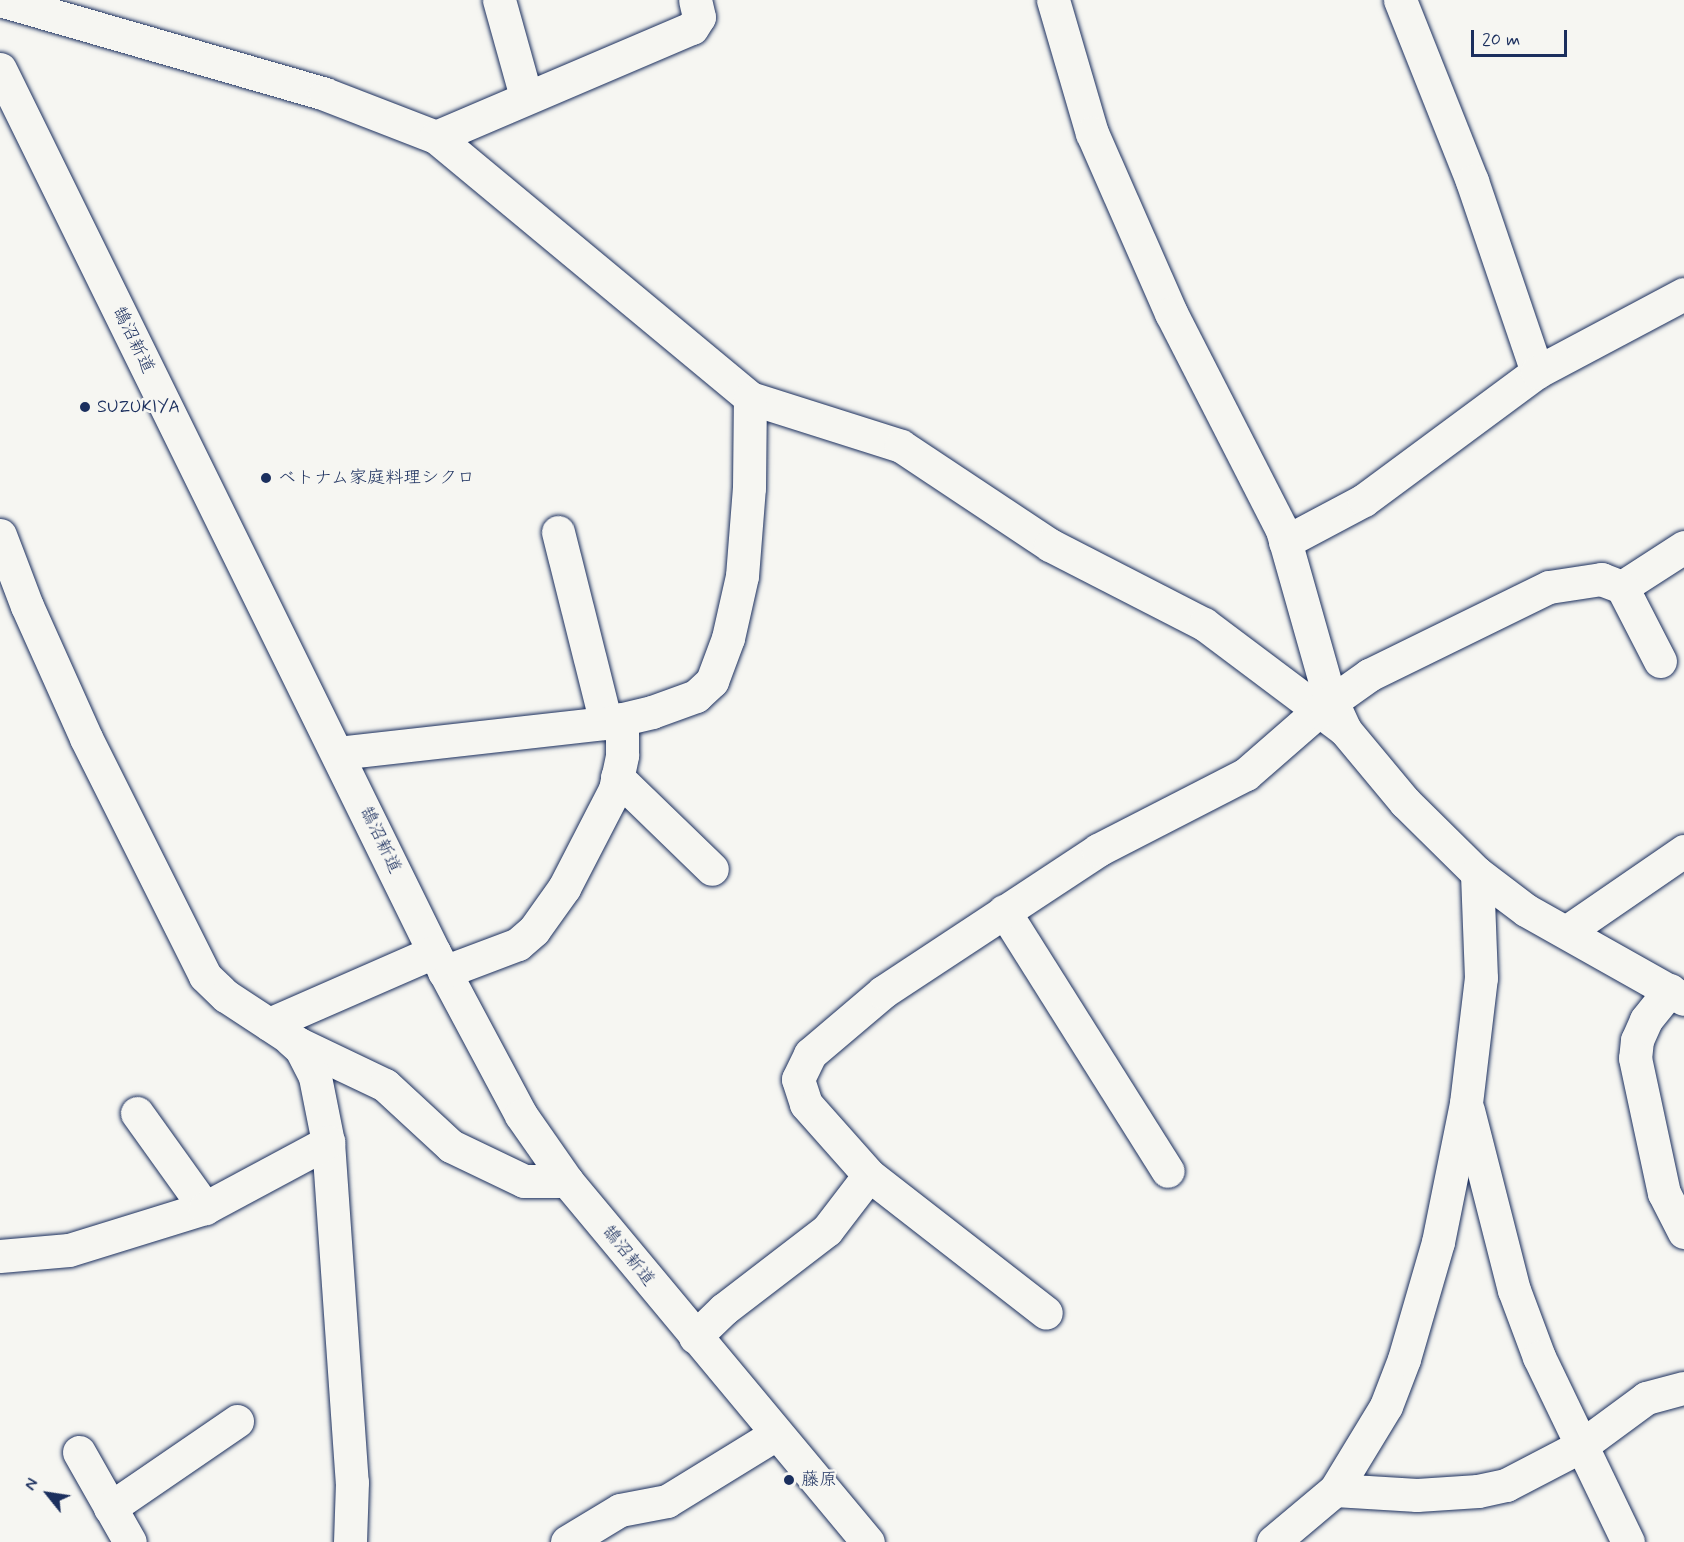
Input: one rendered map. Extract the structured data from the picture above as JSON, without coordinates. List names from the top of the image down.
{
  "streets": {
    "street": ["鵠沼新道"]
  },
  "places": ["SUZUKIYA", "ベトナム家庭料理シクロ", "藤原"],
  "scale_bar": "20 m",
  "north": "top left"
}
